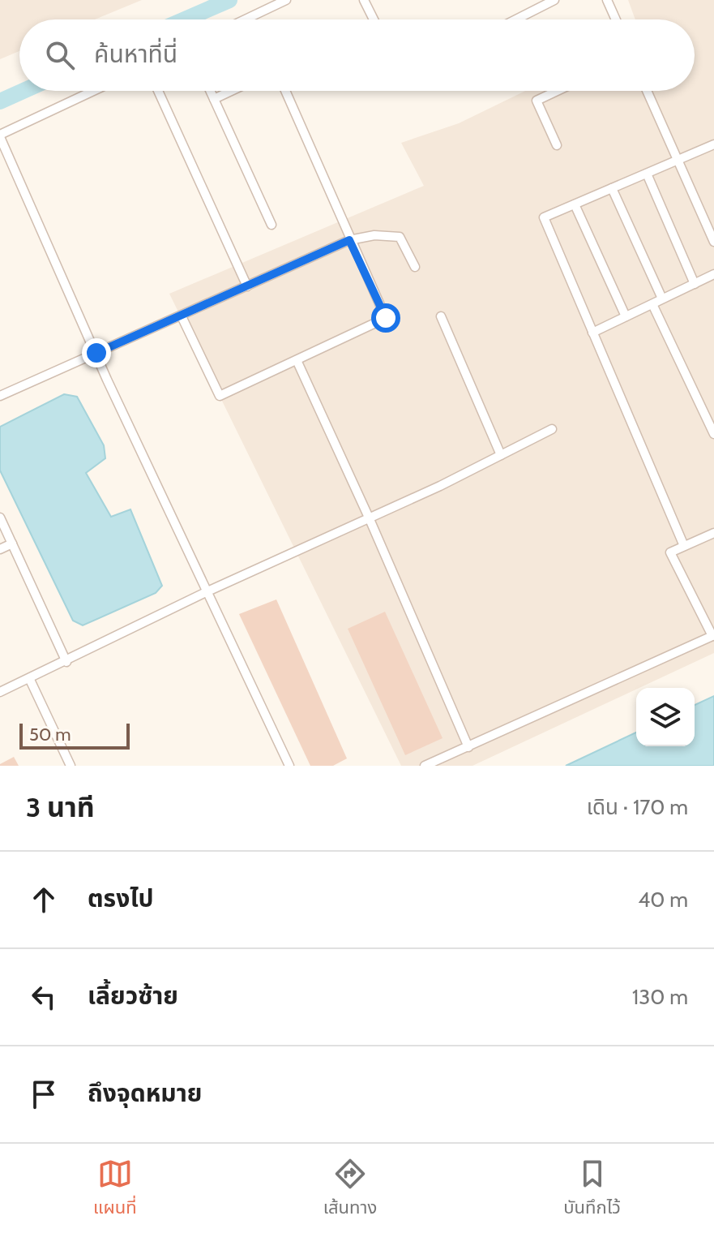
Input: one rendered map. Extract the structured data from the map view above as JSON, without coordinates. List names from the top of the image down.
{
  "scale_bar": "50 m",
  "page": {
    "search": "ค้นหาที่นี่",
    "scale": "50 m",
    "heading": ["3 นาที", "เดิน · 170 m"],
    "list": [
      ["ตรงไป", "40 m"],
      ["เลี้ยวซ้าย", "130 m"],
      "ถึงจุดหมาย"
    ],
    "nav": ["แผนที่", "เส้นทาง", "บันทึกไว้"]
  }
}
